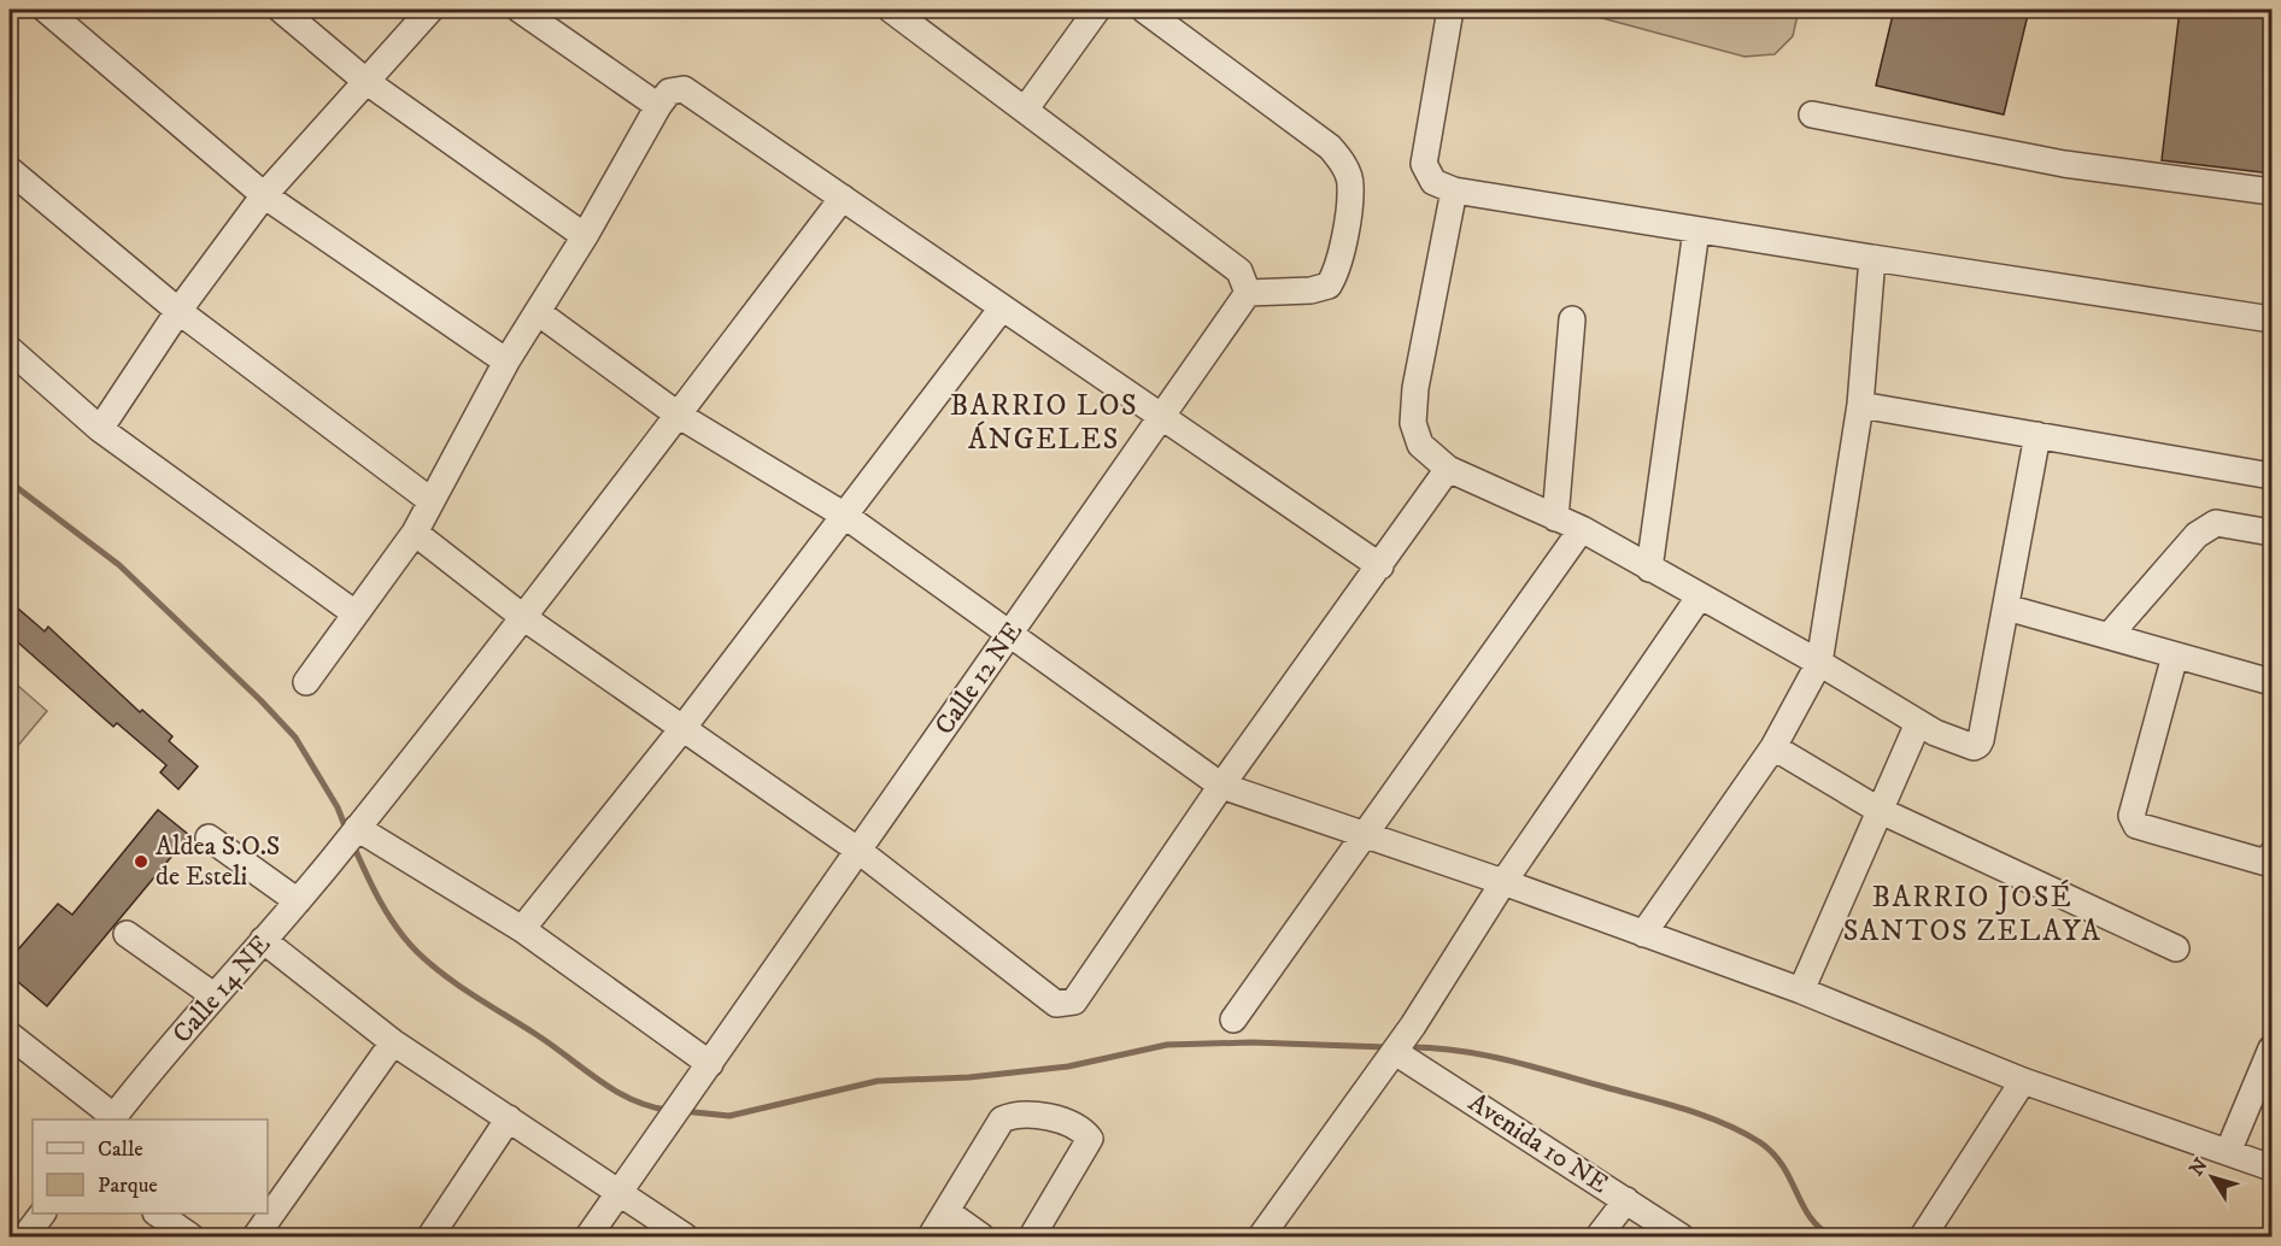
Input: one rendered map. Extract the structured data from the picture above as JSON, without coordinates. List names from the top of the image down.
{
  "streets": {
    "street": ["Calle 12 NE", "Calle 14 NE", "Avenida 10 NE"]
  },
  "districts": ["BARRIO LOS ÁNGELES", "BARRIO JOSÉ SANTOS ZELAYA"],
  "places": ["Aldea S.O.S de Esteli"],
  "legend": ["Calle", "Parque"],
  "north": "top left"
}
